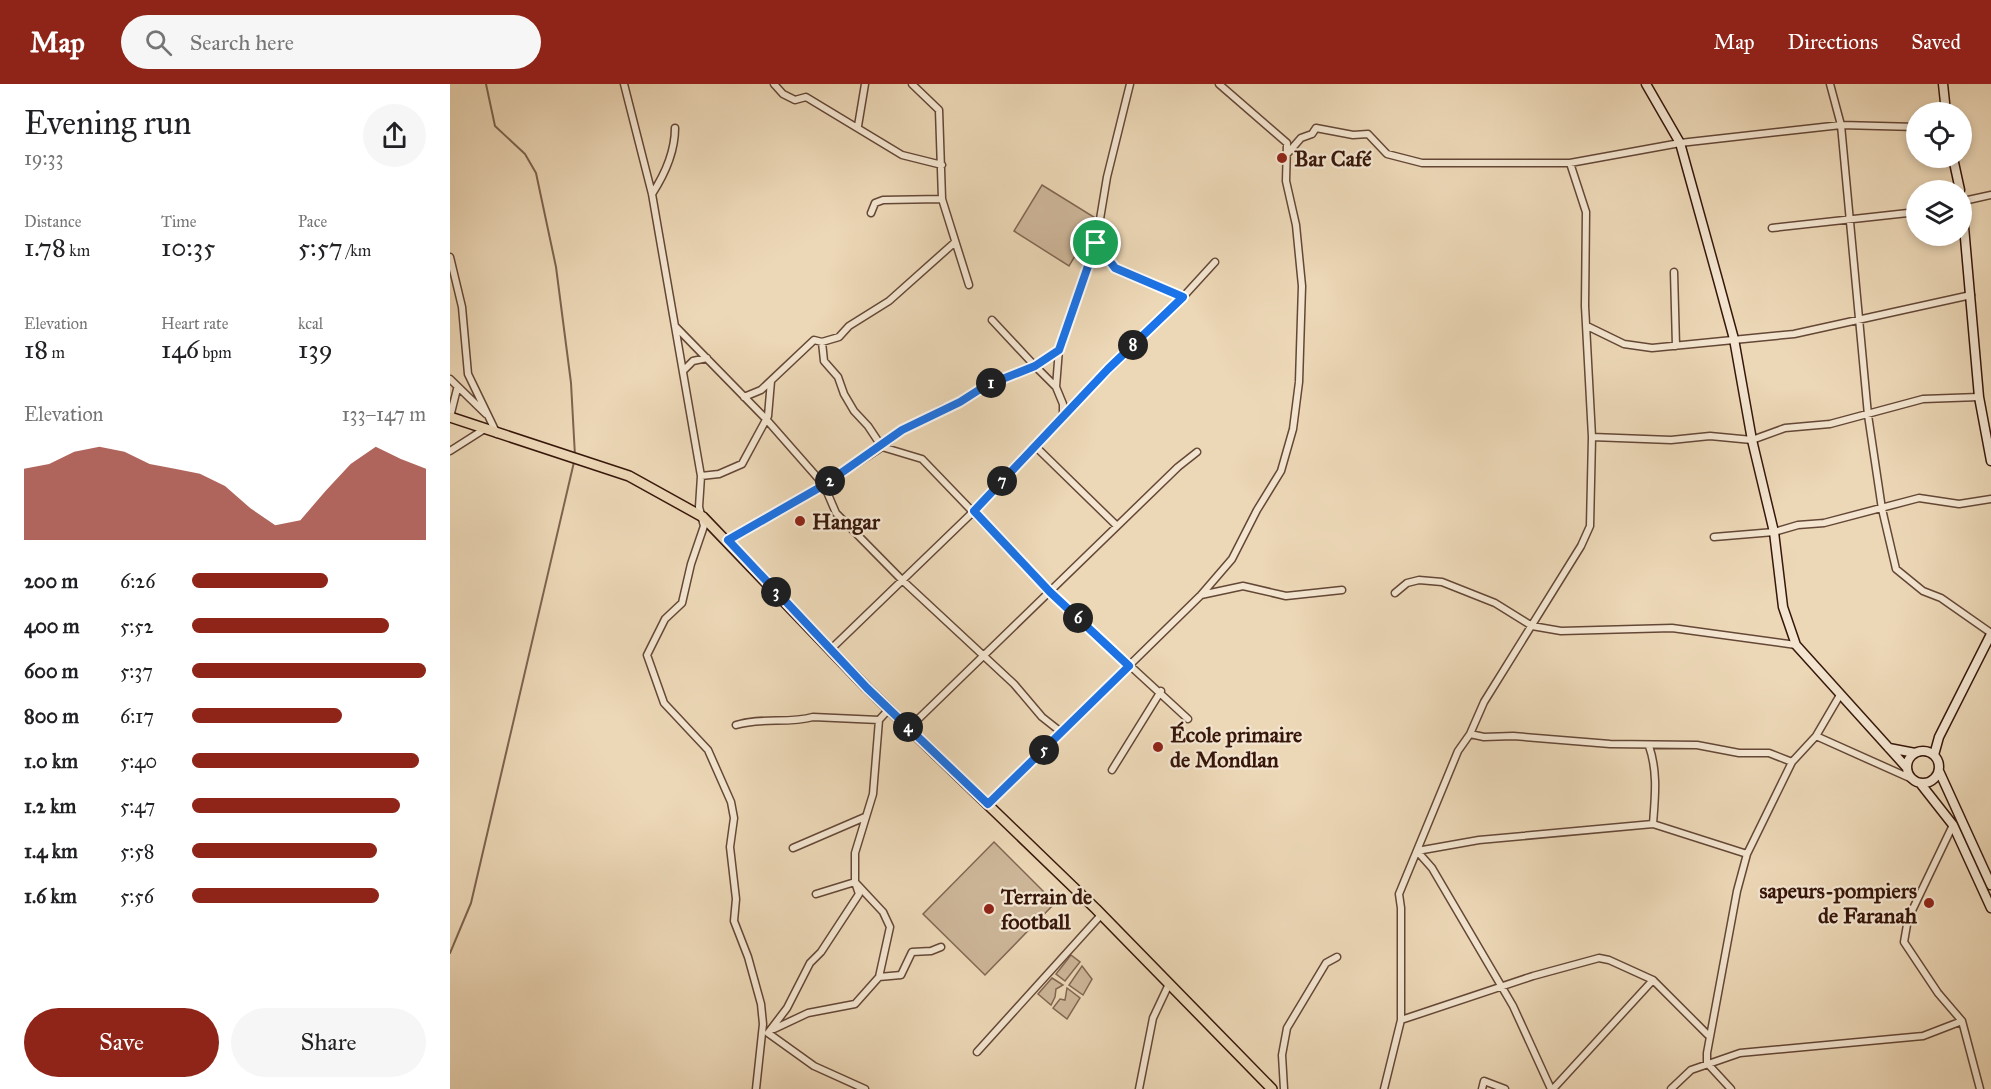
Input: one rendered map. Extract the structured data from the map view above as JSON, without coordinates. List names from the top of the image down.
{
  "places": [
    "Bar Café",
    "Hangar",
    "École primaire de Mondlan",
    "sapeurs-pompiers de Faranah",
    "Terrain de football"
  ],
  "page": {
    "header": "Map",
    "search": "Search here",
    "nav": ["Map", "Directions", "Saved"],
    "heading": ["Evening run", "19:33"],
    "stats": [
      ["Distance", "1.78 km"],
      ["Time", "10:35"],
      ["Pace", "5:57 /km"],
      ["Elevation", "18 m"],
      ["Heart rate", "146 bpm"],
      ["kcal", "139"]
    ],
    "pins": [
      "8",
      "1",
      "2",
      "7",
      "3",
      "6",
      "4",
      "5"
    ],
    "chart": ["Elevation", "133–147 m"],
    "list": [
      {
        "name": "200 m",
        "note": "6:26"
      },
      {
        "name": "400 m",
        "note": "5:52"
      },
      {
        "name": "600 m",
        "note": "5:37"
      },
      {
        "name": "800 m",
        "note": "6:17"
      },
      {
        "name": "1.0 km",
        "note": "5:40"
      },
      {
        "name": "1.2 km",
        "note": "5:47"
      },
      {
        "name": "1.4 km",
        "note": "5:58"
      },
      {
        "name": "1.6 km",
        "note": "5:56"
      }
    ],
    "buttons": ["Save", "Share"]
  }
}
